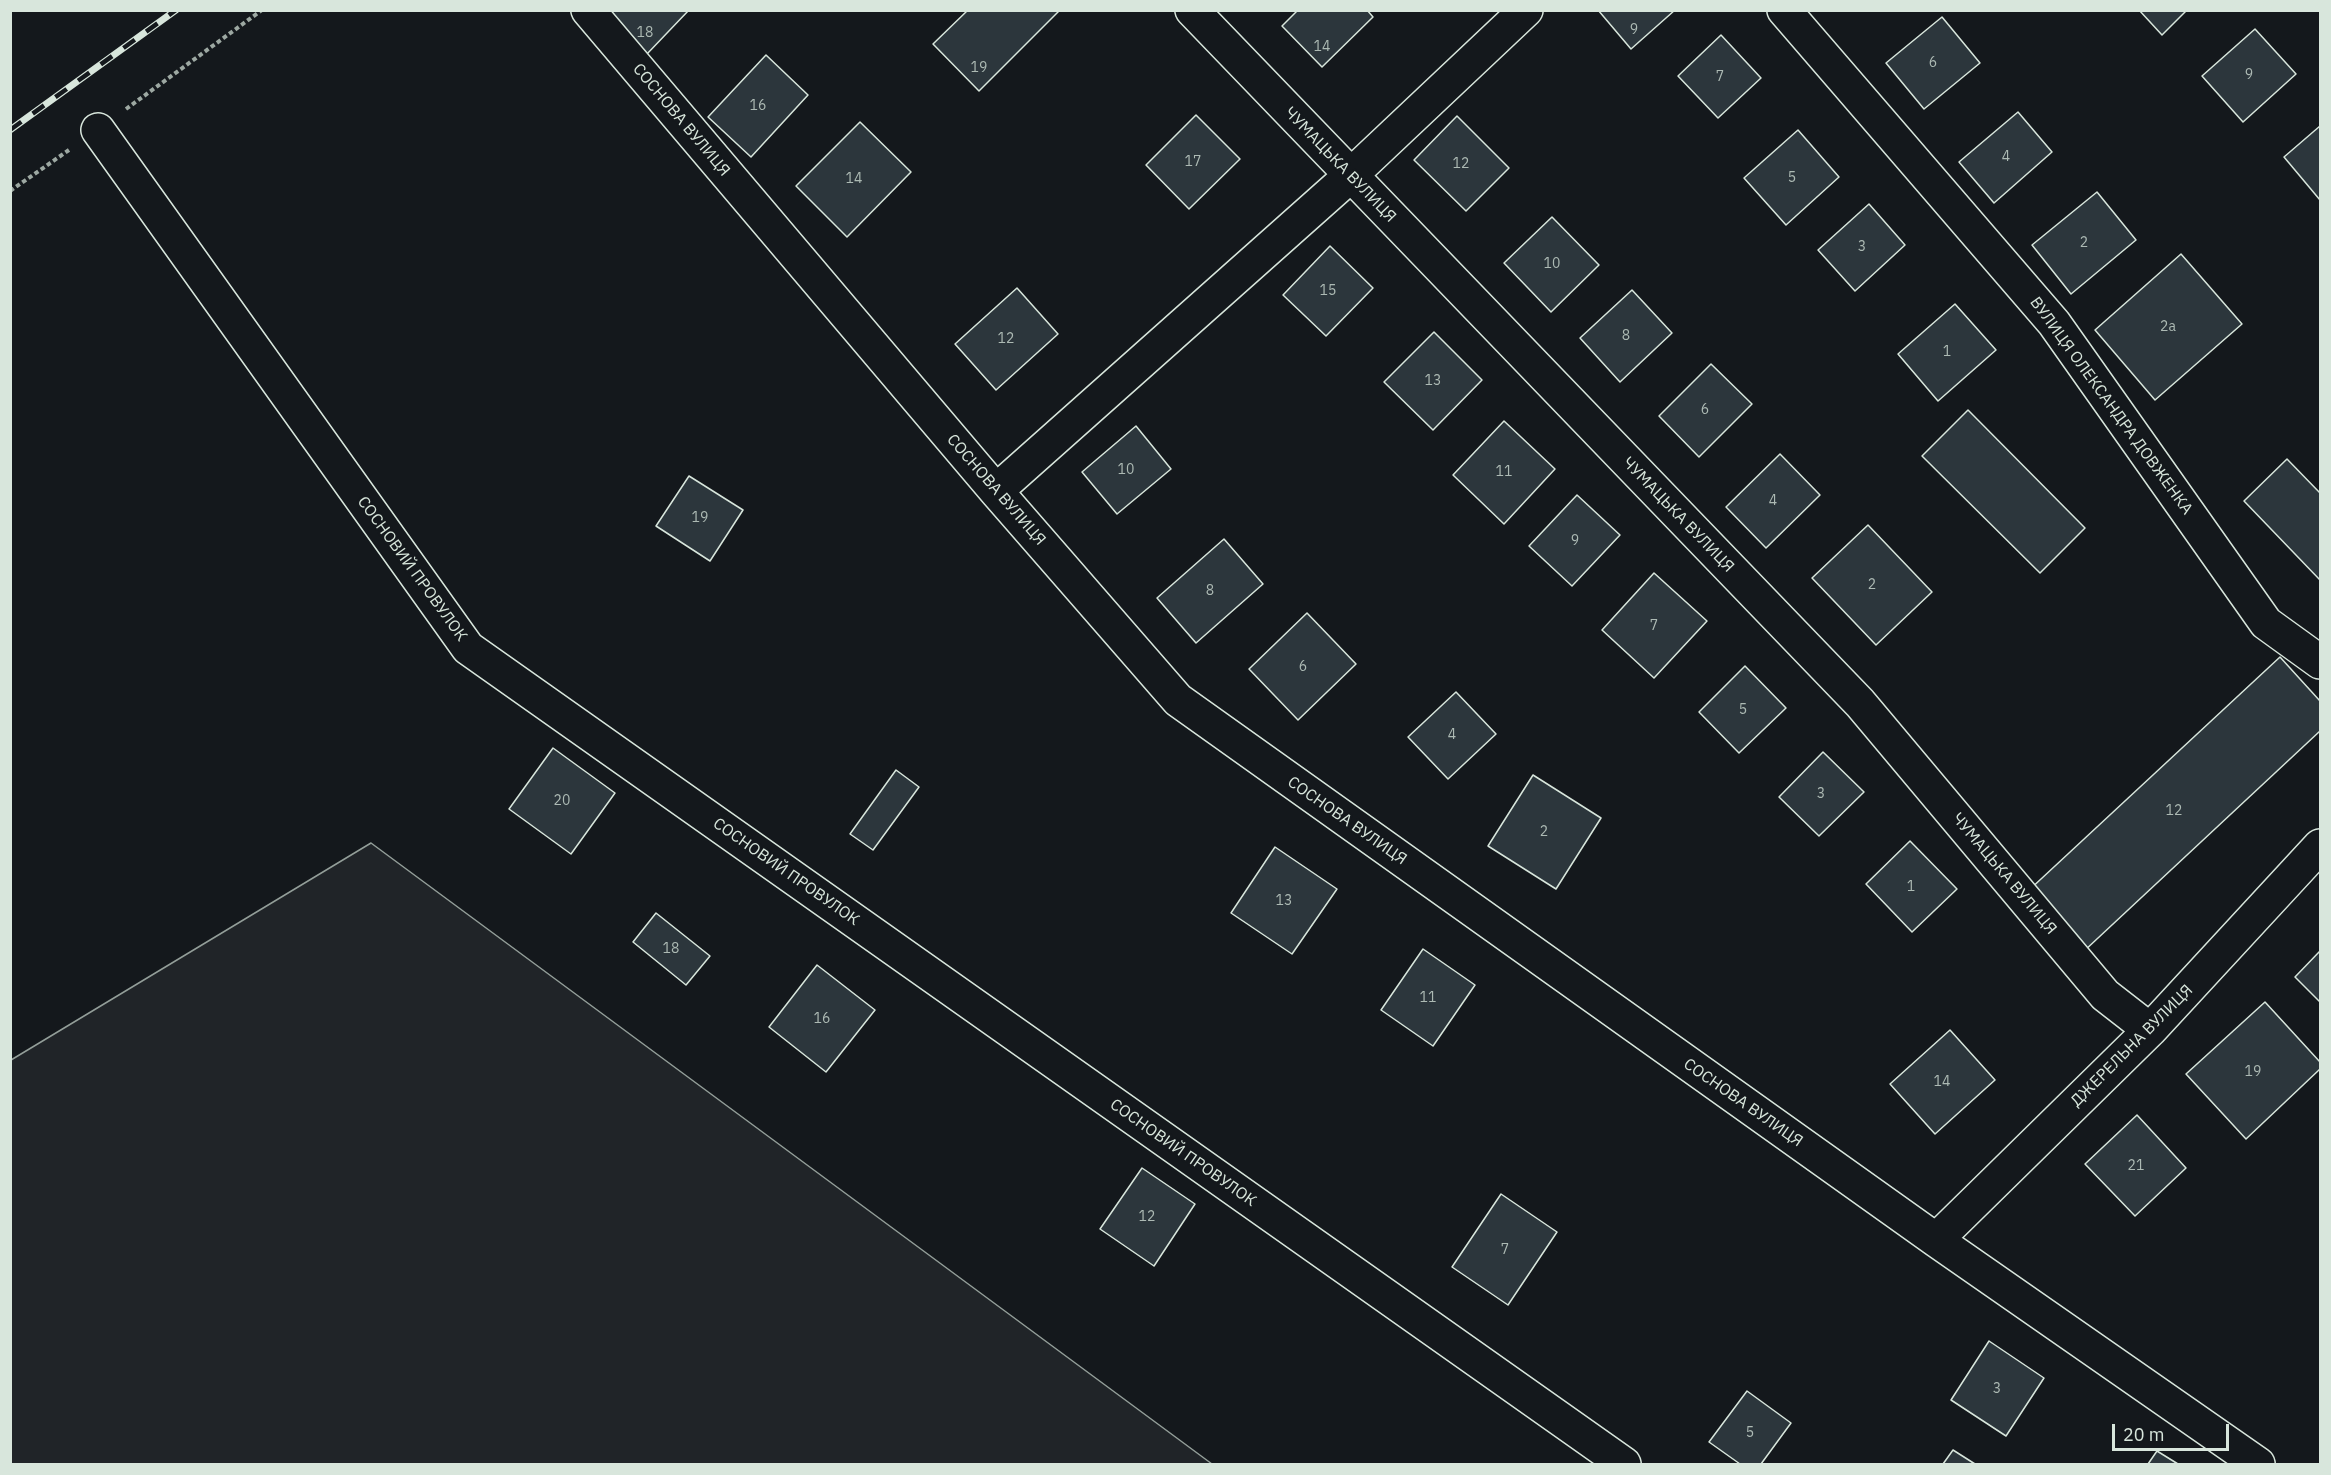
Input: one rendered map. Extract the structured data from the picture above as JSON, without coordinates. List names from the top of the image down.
{
  "streets": {
    "street": [
      "СОСНОВА ВУЛИЦЯ",
      "ЧУМАЦЬКА ВУЛИЦЯ",
      "ВУЛИЦЯ ОЛЕКСАНДРА ДОВЖЕНКА",
      "СОСНОВИЙ ПРОВУЛОК",
      "ДЖЕРЕЛЬНА ВУЛИЦЯ"
    ]
  },
  "crossings": [
    ["СОСНОВА ВУЛИЦЯ", "ДЖЕРЕЛЬНА ВУЛИЦЯ"],
    ["ЧУМАЦЬКА ВУЛИЦЯ", "ДЖЕРЕЛЬНА ВУЛИЦЯ"]
  ],
  "house_numbers": [
    "9",
    "18",
    "14",
    "6",
    "19",
    "9",
    "7",
    "16",
    "4",
    "17",
    "12",
    "5",
    "14",
    "2",
    "3",
    "10",
    "15",
    "2а",
    "8",
    "12",
    "1",
    "13",
    "6",
    "10",
    "11",
    "4",
    "19",
    "9",
    "2",
    "8",
    "7",
    "6",
    "5",
    "4",
    "3",
    "20",
    "12",
    "2",
    "1",
    "13",
    "18",
    "11",
    "16",
    "19",
    "14",
    "21",
    "12",
    "7",
    "3",
    "5"
  ],
  "scale_bar": "20 m"
}
